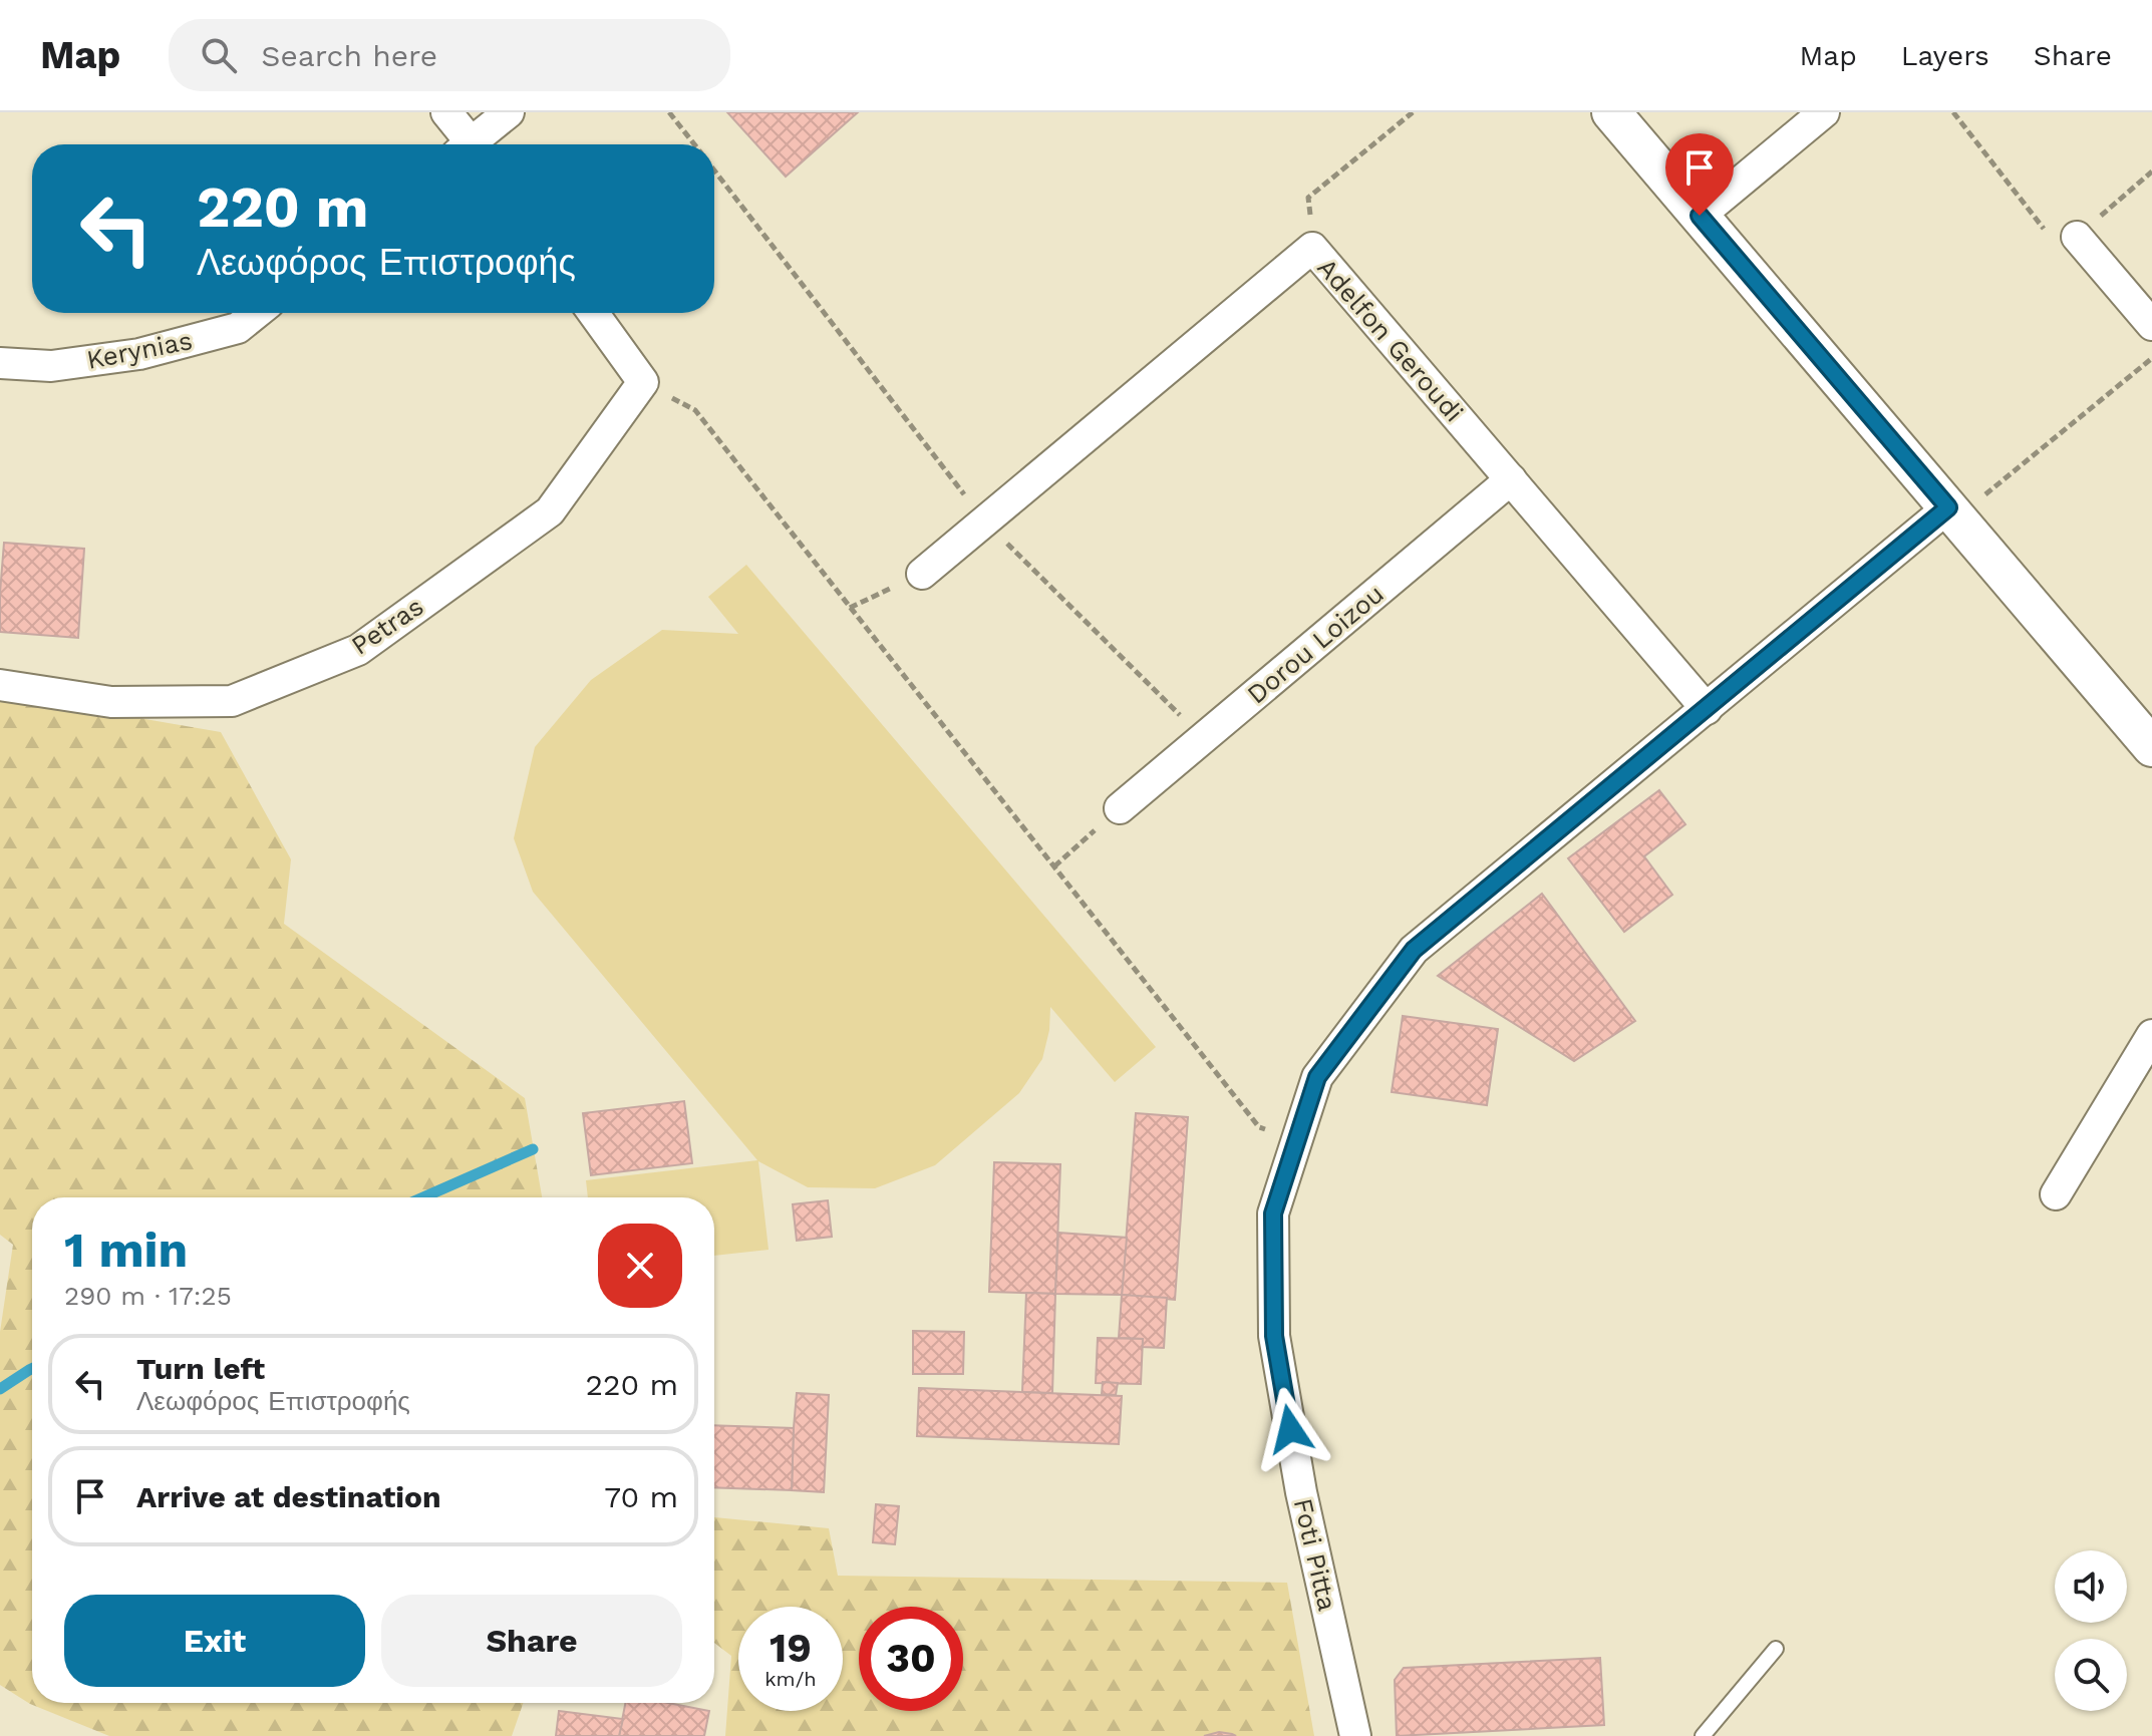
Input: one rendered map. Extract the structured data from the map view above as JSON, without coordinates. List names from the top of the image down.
{
  "streets": {
    "street": [
      "Adelfon Geroudi",
      "Kerynias",
      "Petras",
      "Dorou Loizou",
      "Foti Pitta"
    ]
  },
  "crossings": [
    ["Adelfon Geroudi", "Dorou Loizou"],
    ["Adelfon Geroudi", "Foti Pitta"]
  ],
  "page": {
    "header": "Map",
    "search": "Search here",
    "nav": ["Map", "Layers", "Share"],
    "turn": ["220 m", "Λεωφόρος Επιστροφής"],
    "heading": ["1 min", "290 m · 17:25"],
    "list": [
      {
        "name": "Turn left",
        "note": "Λεωφόρος Επιστροφής",
        "value": "220 m"
      },
      {
        "name": "Arrive at destination",
        "value": "70 m"
      }
    ],
    "buttons": ["Exit", "Share"],
    "speed": "19 km/h",
    "limit": "30"
  }
}
